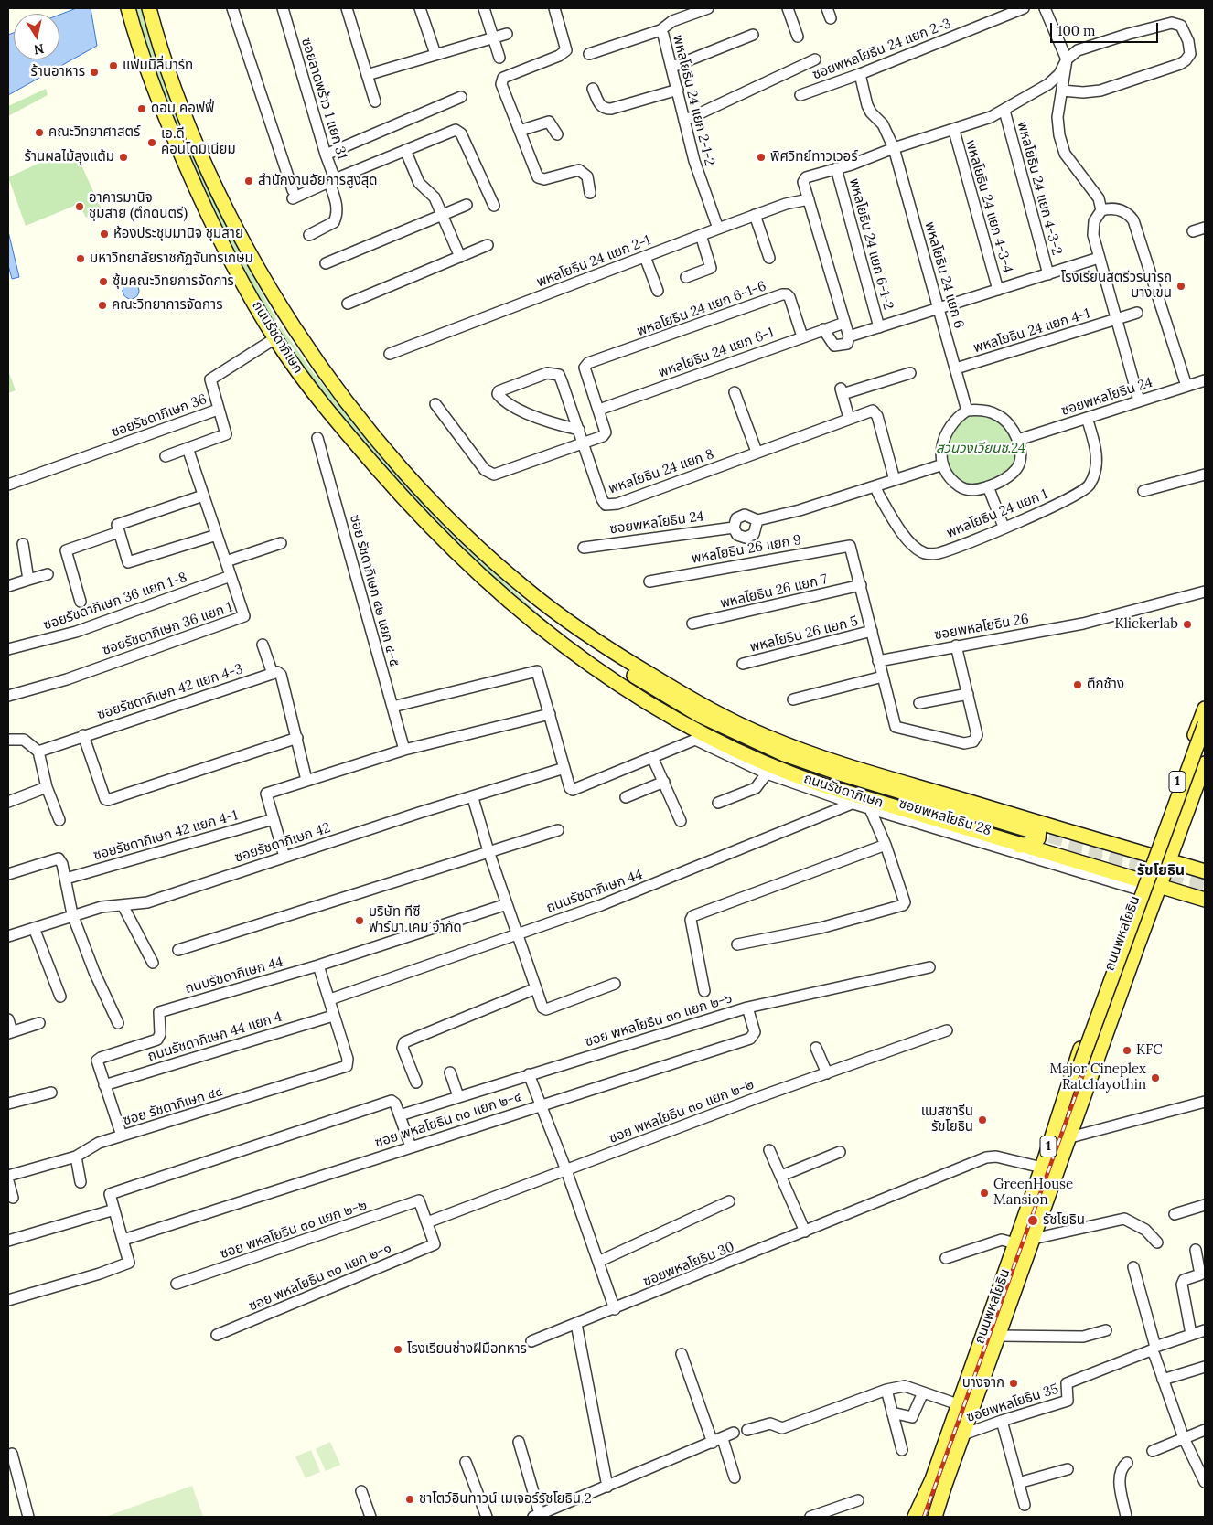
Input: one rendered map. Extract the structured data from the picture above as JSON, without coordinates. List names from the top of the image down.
{
  "streets": {
    "main road": ["ถนนรัชดาภิเษก", "1", "ถนนพหลโยธิน"],
    "street": [
      "ซอยพหลโยธิน 24 แยก 2-3",
      "ซอยลาดพร้าว 1 แยก 31",
      "พหลโยธิน 24 แยก 2-1-2",
      "พหลโยธิน 24 แยก 4-3-2",
      "พหลโยธิน 24 แยก 4-3-4",
      "พหลโยธิน 24 แยก 6-1-2",
      "พหลโยธิน 24 แยก 2-1",
      "พหลโยธิน 24 แยก 6",
      "พหลโยธิน 24 แยก 6-1-6",
      "พหลโยธิน 24 แยก 4-1",
      "พหลโยธิน 24 แยก 6-1",
      "ซอยพหลโยธิน 24",
      "ซอยรัชดาภิเษก 36",
      "พหลโยธิน 24 แยก 8",
      "พหลโยธิน 24 แยก 1",
      "พหลโยธิน 26 แยก 9",
      "ซอย รัชดาภิเษก ๔๒ แยก ๔-๕",
      "พหลโยธิน 26 แยก 7",
      "ซอยรัชดาภิเษก 36 แยก 1-8",
      "ซอยพหลโยธิน 26",
      "ซอยรัชดาภิเษก 36 แยก 1",
      "พหลโยธิน 26 แยก 5",
      "ซอยรัชดาภิเษก 42 แยก 4-3",
      "ซอยพหลโยธิน 28",
      "ซอยรัชดาภิเษก 42 แยก 4-1",
      "ซอยรัชดาภิเษก 42",
      "ถนนรัชดาภิเษก 44",
      "ซอย พหลโยธิน ๓๐ แยก ๒-๖",
      "ถนนรัชดาภิเษก 44 แยก 4",
      "ซอย รัชดาภิเษก ๔๔",
      "ซอย พหลโยธิน ๓๐ แยก ๒-๒",
      "ซอย พหลโยธิน ๓๐ แยก ๒-๔",
      "ซอยพหลโยธิน 30",
      "ซอย พหลโยธิน ๓๐ แยก ๒-๑",
      "ซอยพหลโยธิน 35"
    ]
  },
  "crossings": [
    ["ซอยพหลโยธิน 24 แยก 2-3", "พหลโยธิน 24 แยก 6"],
    ["พหลโยธิน 24 แยก 2-1-2", "พหลโยธิน 24 แยก 2-1"],
    ["พหลโยธิน 24 แยก 6", "พหลโยธิน 24 แยก 4-1"],
    ["พหลโยธิน 24 แยก 6", "ซอยพหลโยธิน 24"],
    ["พหลโยธิน 24 แยก 6-1-6", "พหลโยธิน 24 แยก 6-1"],
    ["ถนนรัชดาภิเษก", "ซอยรัชดาภิเษก 36"],
    ["ถนนรัชดาภิเษก", "ซอยพหลโยธิน 28"],
    ["ถนนรัชดาภิเษก", "ถนนรัชดาภิเษก 44"],
    ["ถนนรัชดาภิเษก", "ถนนพหลโยธิน"],
    ["ซอยพหลโยธิน 24", "พหลโยธิน 24 แยก 8"],
    ["ซอยพหลโยธิน 24", "พหลโยธิน 24 แยก 1"],
    ["พหลโยธิน 26 แยก 9", "พหลโยธิน 26 แยก 7"],
    ["ซอยรัชดาภิเษก 36 แยก 1-8", "ซอยรัชดาภิเษก 36 แยก 1"],
    ["ซอยพหลโยธิน 28", "ถนนรัชดาภิเษก 44"],
    ["ซอยพหลโยธิน 28", "ถนนพหลโยธิน"],
    ["ถนนรัชดาภิเษก 44", "ถนนรัชดาภิเษก 44 แยก 4"],
    ["ถนนรัชดาภิเษก 44", "ซอย รัชดาภิเษก ๔๔"],
    ["ถนนพหลโยธิน", "ซอยพหลโยธิน 30"],
    ["ถนนพหลโยธิน", "ซอยพหลโยธิน 35"],
    ["ซอย พหลโยธิน ๓๐ แยก ๒-๖", "ซอย พหลโยธิน ๓๐ แยก ๒-๔"],
    ["ถนนรัชดาภิเษก 44 แยก 4", "ซอย รัชดาภิเษก ๔๔"],
    ["ซอย พหลโยธิน ๓๐ แยก ๒-๒", "ซอย พหลโยธิน ๓๐ แยก ๒-๑"]
  ],
  "districts": ["รัชโยธิน"],
  "parks": ["สวนวงเวียนซ.24"],
  "places": [
    "แฟมมิลี่มาร์ท",
    "ร้านอาหาร",
    "ดอม คอฟฟี่",
    "คณะวิทยาศาสตร์",
    "เอ.ดี คอนโดมิเนียม",
    "ร้านผลไม้ลุงแต้ม",
    "พิศวิทย์ทาวเวอร์",
    "สำนักงานอัยการสูงสุด",
    "อาคารมานิจ ชุมสาย (ตึกดนตรี)",
    "ห้องประชุมมานิจ ชุมสาย",
    "มหาวิทยาลัยราชภัฏจันทรเกษม",
    "ซุ้มคณะวิทยการจัดการ",
    "โรงเรียนสตรีวรนารถ บางเขน",
    "คณะวิทยาการจัดการ",
    "Klickerlab",
    "ตึกช้าง",
    "บริษัท ทีซี ฟาร์มา เคม จำกัด",
    "KFC",
    "Major Cineplex Ratchayothin",
    "แมสซารีน รัชโยธิน",
    "GreenHouse Mansion",
    "รัชโยธิน",
    "โรงเรียนช่างฝีมือทหาร",
    "บางจาก",
    "ชาโตว์อินทาวน์ เมเจอร์รัชโยธิน 2"
  ],
  "scale_bar": "100 m",
  "north": "bottom"
}
